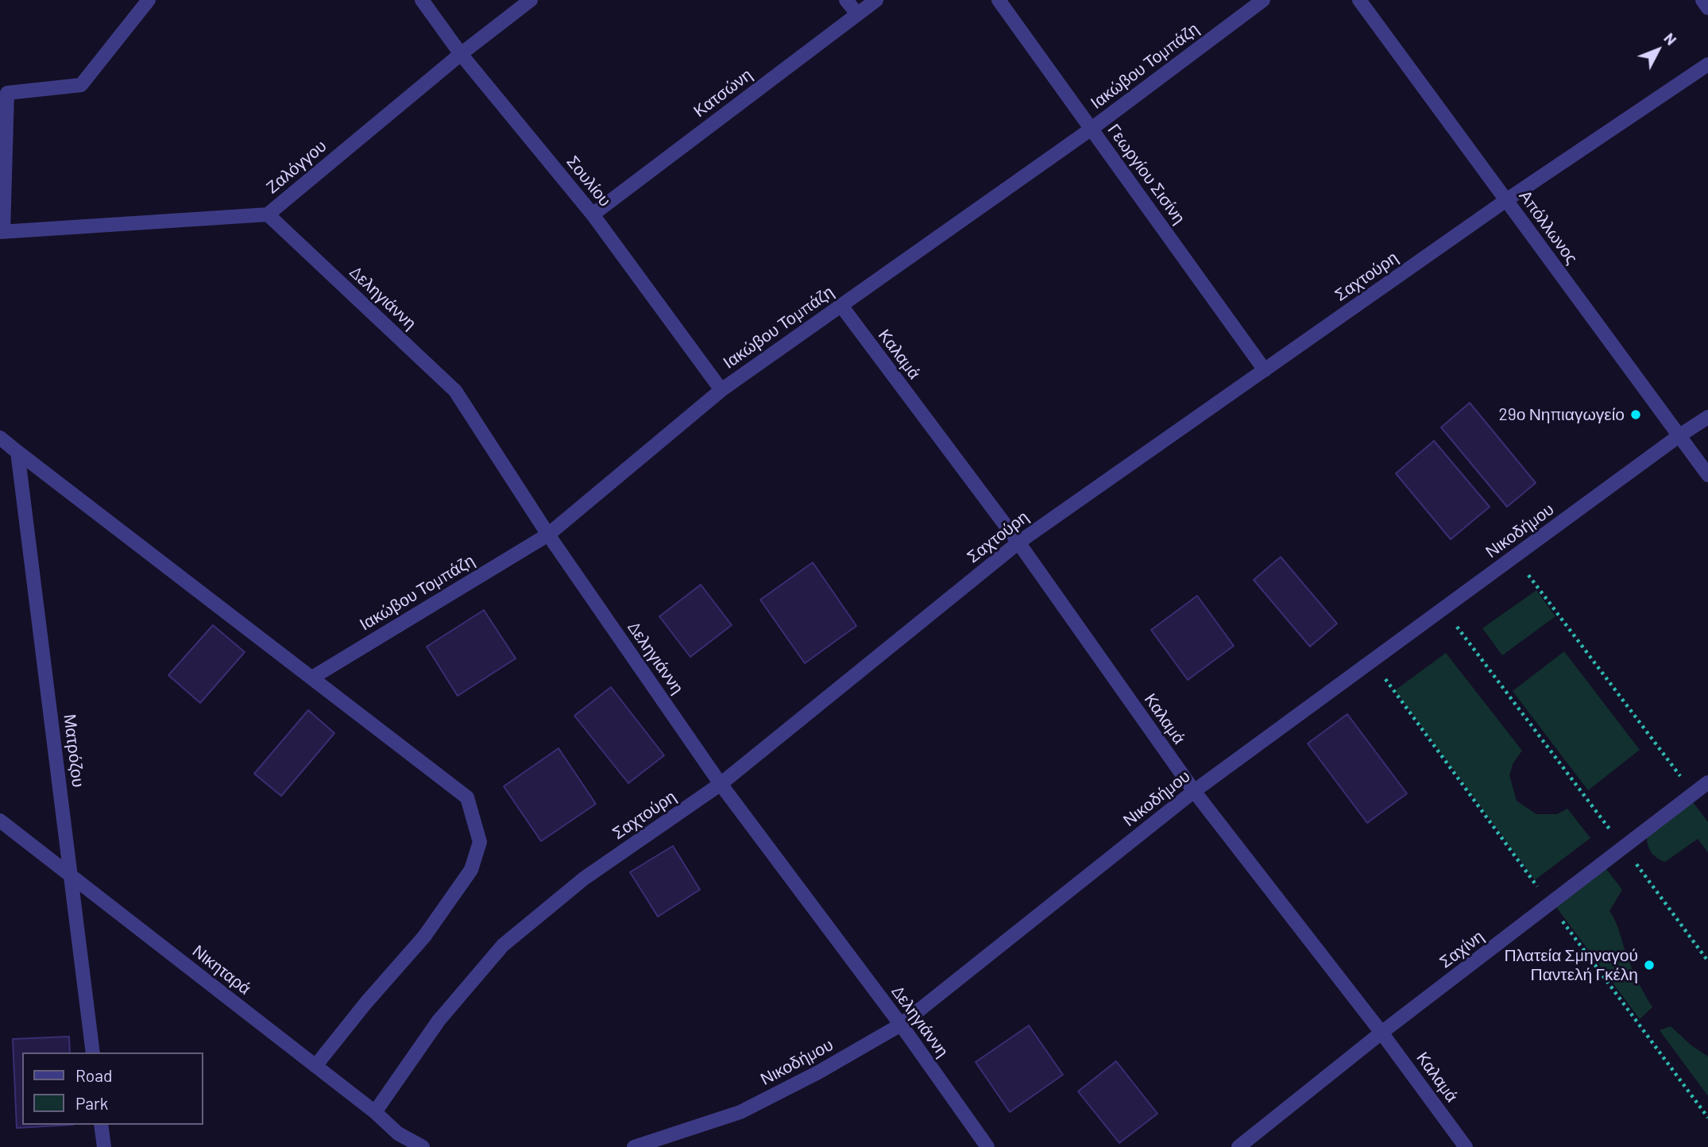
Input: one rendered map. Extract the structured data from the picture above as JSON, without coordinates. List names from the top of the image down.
{
  "streets": {
    "street": [
      "Ιακώβου Τομπάζη",
      "Κατσώνη",
      "Ζαλόγγου",
      "Γεωργίου Σισίνη",
      "Σουλίου",
      "Απόλλωνος",
      "Σαχτούρη",
      "Δεληγιάννη",
      "Καλαμά",
      "Νικοδήμου",
      "Ματρόζου",
      "Σαχίνη",
      "Νικηταρά"
    ]
  },
  "crossings": [
    ["Ιακώβου Τομπάζη", "Γεωργίου Σισίνη"],
    ["Ιακώβου Τομπάζη", "Σουλίου"],
    ["Ιακώβου Τομπάζη", "Δεληγιάννη"],
    ["Ιακώβου Τομπάζη", "Καλαμά"],
    ["Κατσώνη", "Σουλίου"],
    ["Ζαλόγγου", "Σουλίου"],
    ["Ζαλόγγου", "Δεληγιάννη"],
    ["Γεωργίου Σισίνη", "Σαχτούρη"],
    ["Απόλλωνος", "Σαχτούρη"],
    ["Απόλλωνος", "Νικοδήμου"],
    ["Σαχτούρη", "Δεληγιάννη"],
    ["Σαχτούρη", "Καλαμά"],
    ["Σαχτούρη", "Νικηταρά"],
    ["Δεληγιάννη", "Νικοδήμου"],
    ["Καλαμά", "Νικοδήμου"],
    ["Καλαμά", "Σαχίνη"],
    ["Ματρόζου", "Νικηταρά"]
  ],
  "places": ["29ο Νηπιαγωγείο", "Πλατεία Σμηναγού Παντελή Γκέλη"],
  "legend": ["Road", "Park"],
  "north": "top right"
}
